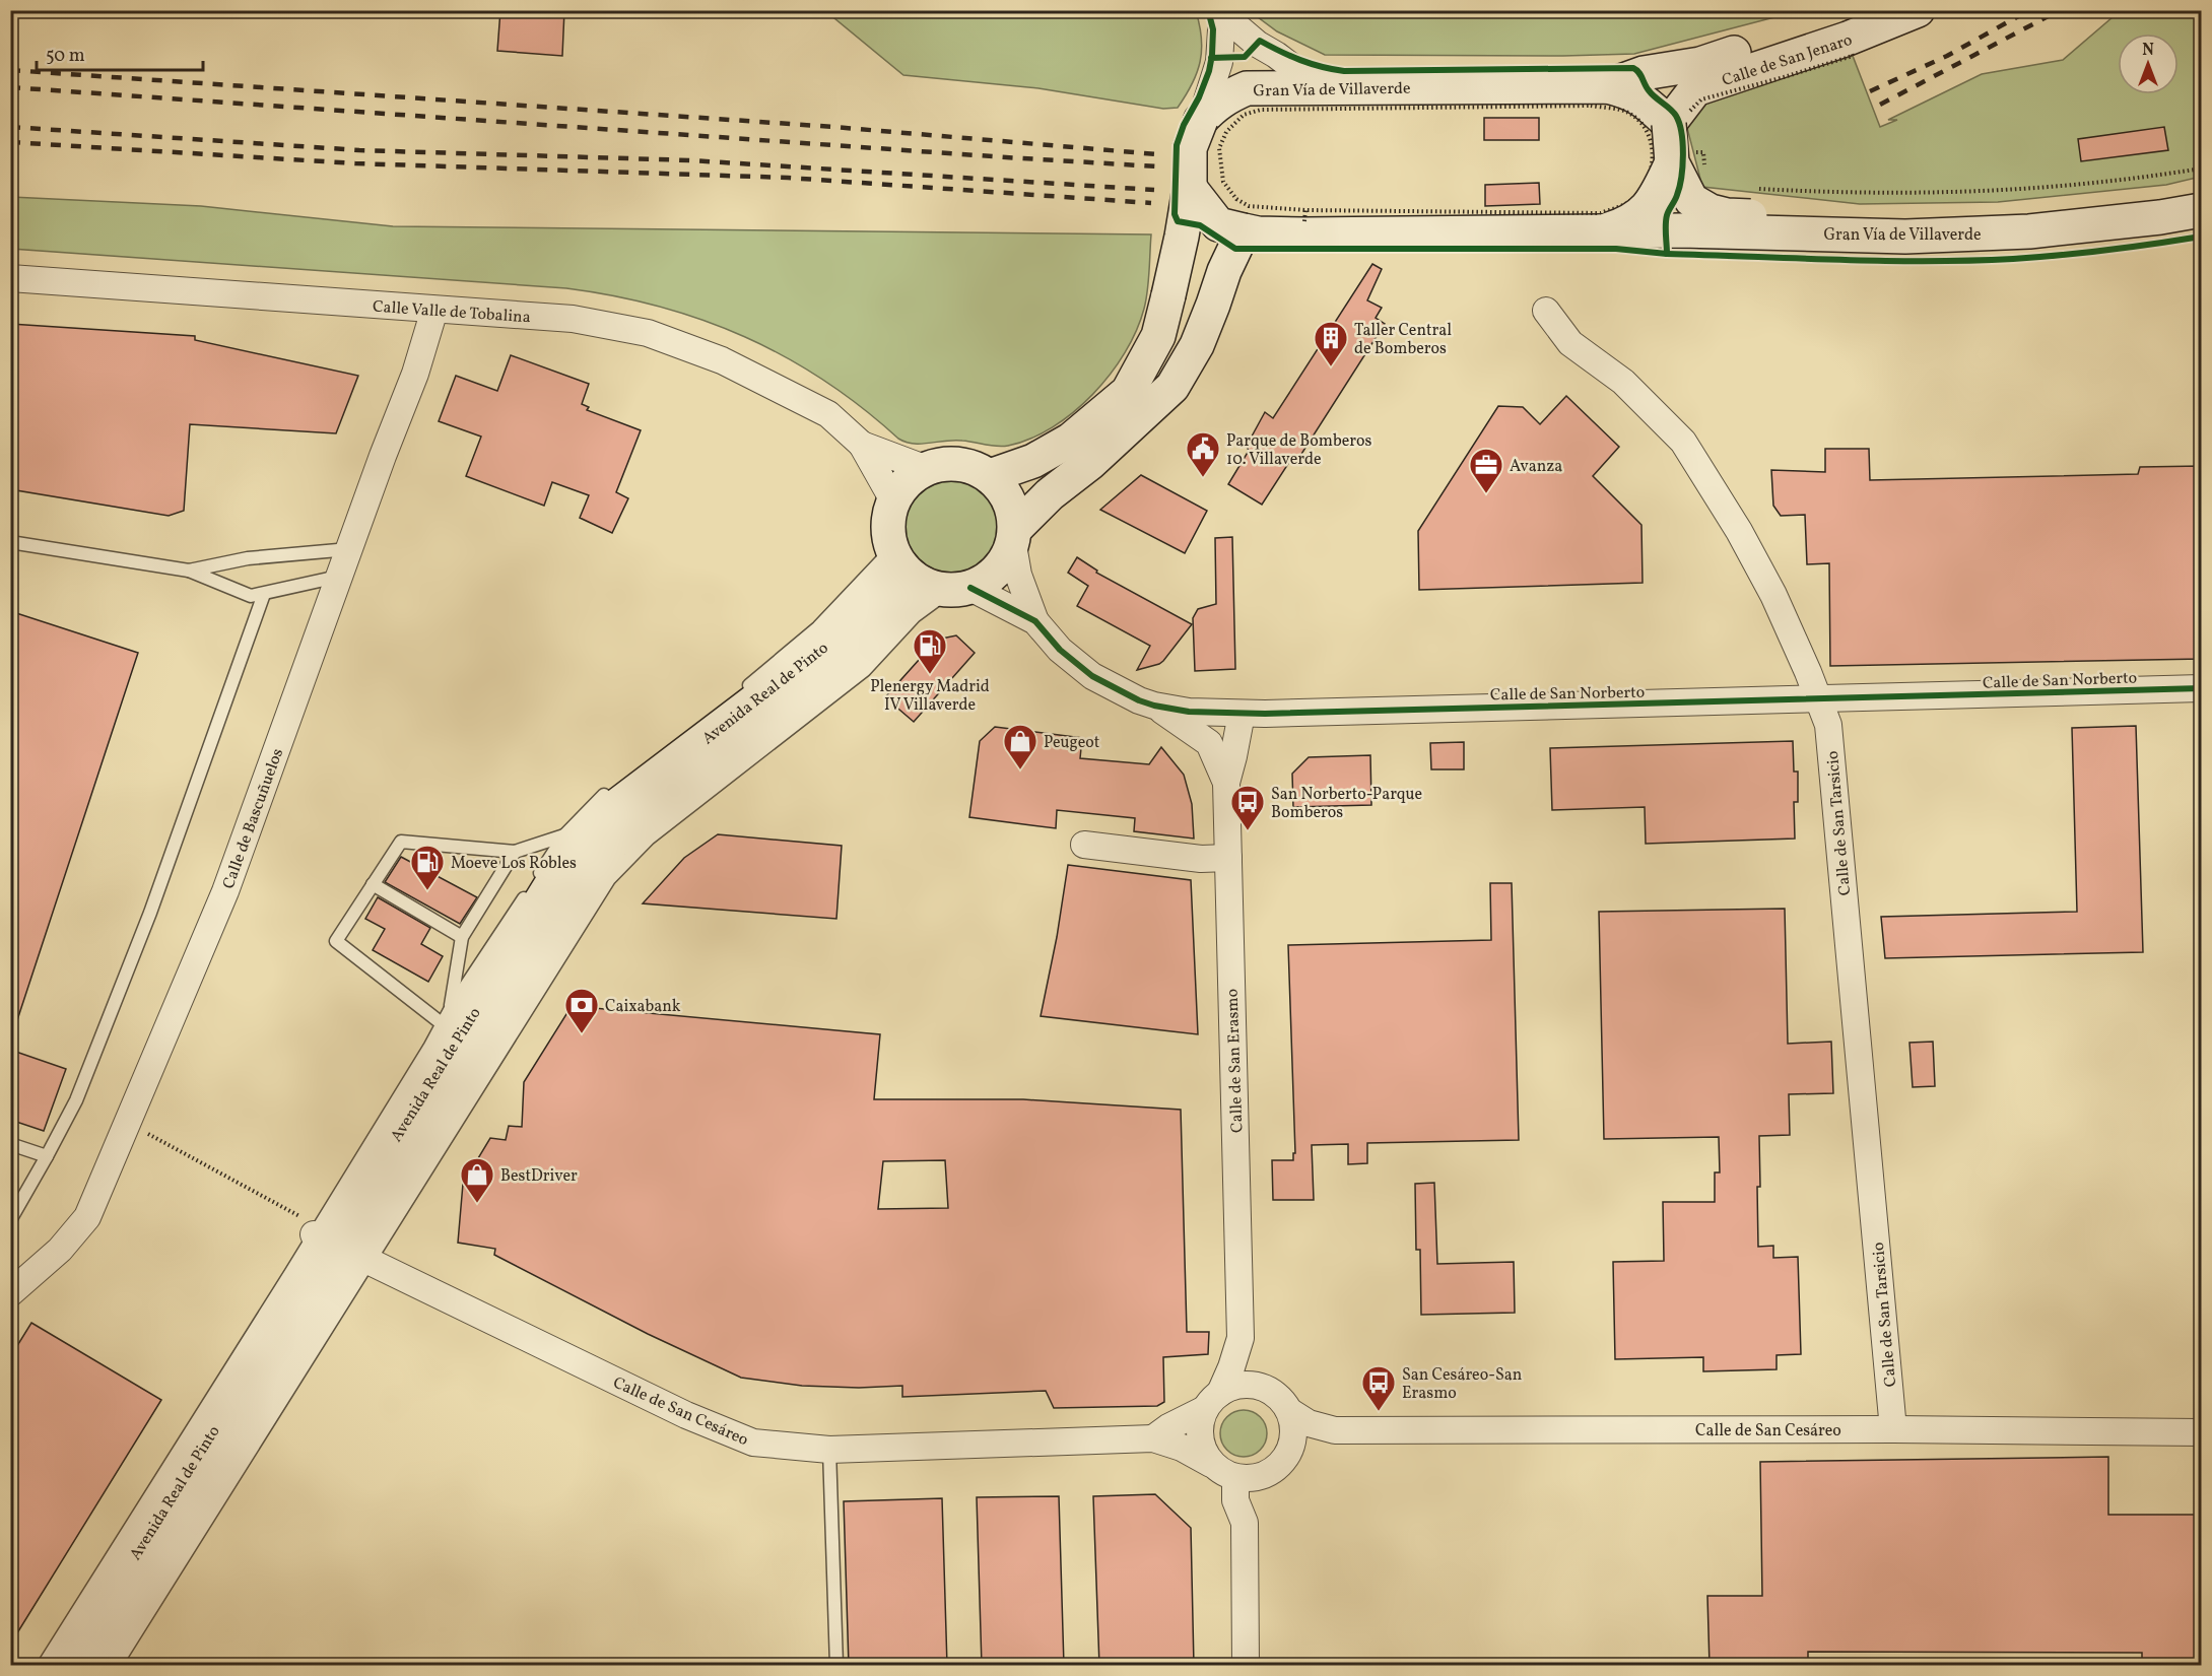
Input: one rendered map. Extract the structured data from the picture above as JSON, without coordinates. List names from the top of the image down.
{
  "streets": {
    "main road": ["Calle de San Jenaro", "Gran Vía de Villaverde", "Avenida Real de Pinto"],
    "street": [
      "Calle Valle de Tobalina",
      "Calle de San Norberto",
      "Calle de Bascuñuelos",
      "Calle de San Tarsicio",
      "Calle de San Erasmo",
      "Calle de San Cesáreo"
    ]
  },
  "crossings": [
    ["Calle de San Jenaro", "Gran Vía de Villaverde"],
    ["Calle Valle de Tobalina", "Calle de San Norberto"],
    ["Calle Valle de Tobalina", "Avenida Real de Pinto"],
    ["Calle Valle de Tobalina", "Calle de Bascuñuelos"],
    ["Calle de San Norberto", "Avenida Real de Pinto"],
    ["Calle de San Norberto", "Calle de San Tarsicio"],
    ["Calle de San Norberto", "Calle de San Erasmo"],
    ["Avenida Real de Pinto", "Calle de San Cesáreo"],
    ["Calle de San Tarsicio", "Calle de San Cesáreo"],
    ["Calle de San Erasmo", "Calle de San Cesáreo"]
  ],
  "places": {
    "building": ["Taller Central de Bomberos"],
    "public building": ["Parque de Bomberos 10. Villaverde"],
    "office": ["Avanza"],
    "fuel station": ["Plenergy Madrid IV Villaverde", "Moeve Los Robles"],
    "shop": ["Peugeot", "BestDriver"],
    "bus stop": ["San Norberto-Parque Bomberos", "San Cesáreo-San Erasmo"],
    "bank": ["Caixabank"]
  },
  "scale_bar": "50 m",
  "north": "top"
}
